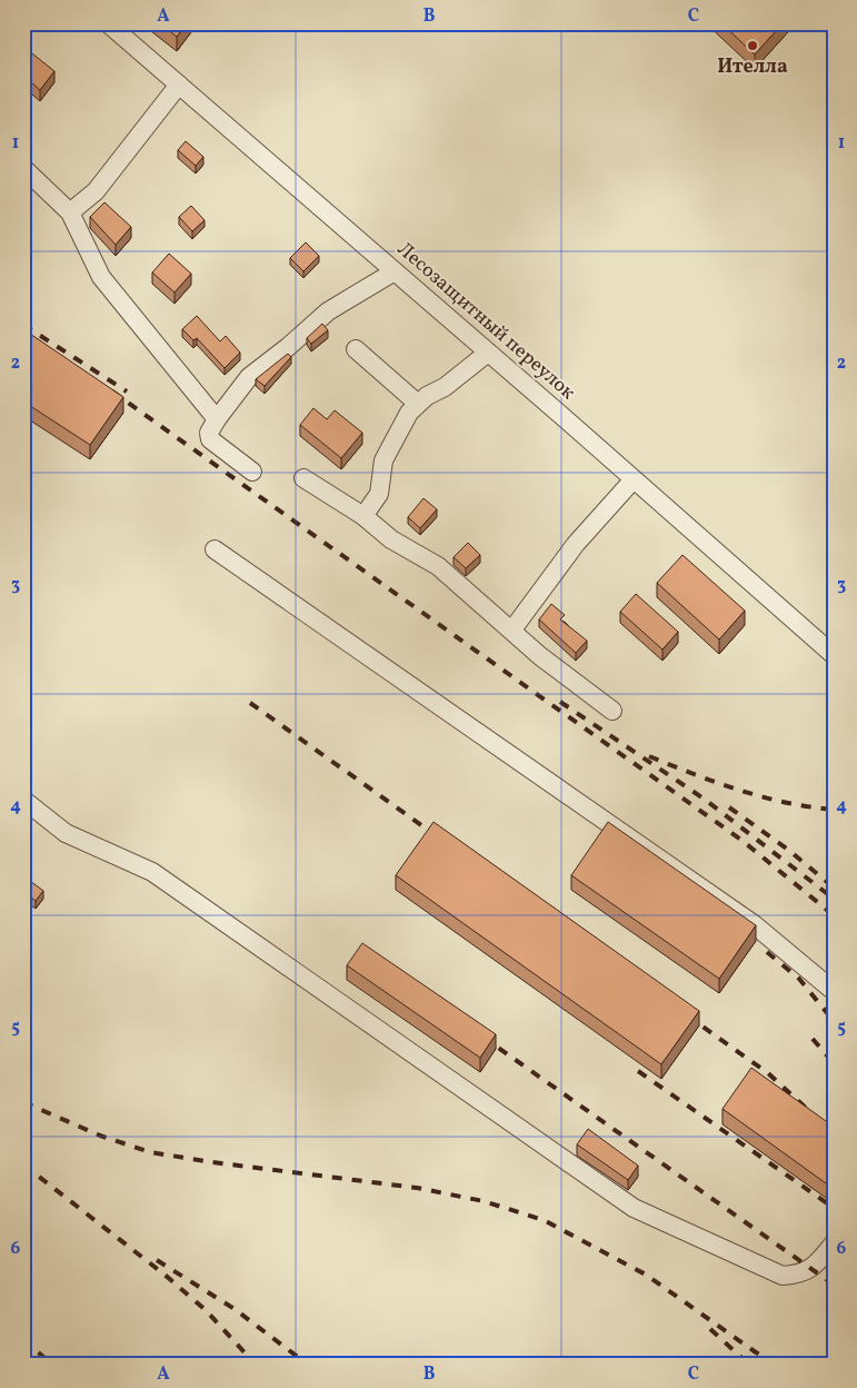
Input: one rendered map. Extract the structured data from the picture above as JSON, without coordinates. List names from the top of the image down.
{
  "streets": {
    "street": ["Лесозащитный переулок"]
  },
  "places": ["Ителла"],
  "grid": {
    "columns": ["A", "B", "C"],
    "rows": [
      "1",
      "2",
      "3",
      "4",
      "5",
      "6"
    ]
  }
}
